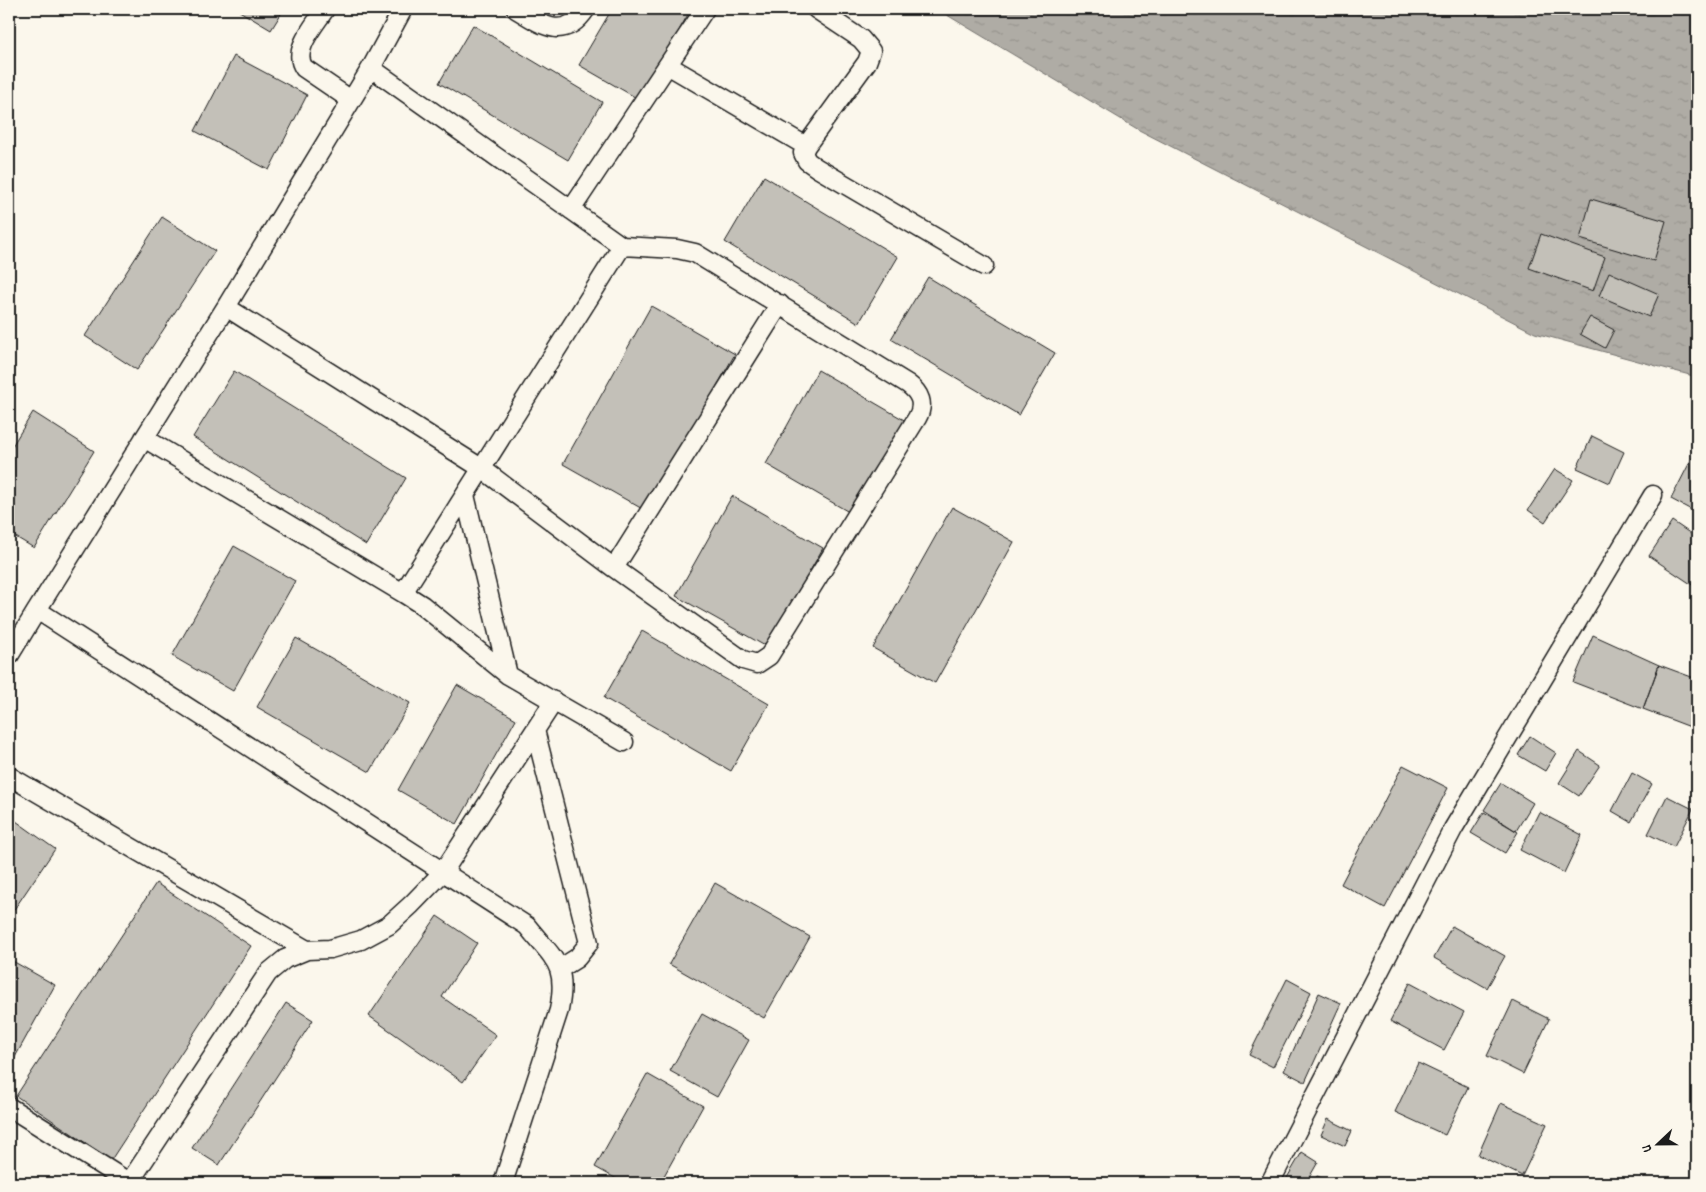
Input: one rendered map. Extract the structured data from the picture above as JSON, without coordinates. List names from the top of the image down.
{
  "north": "left"
}
